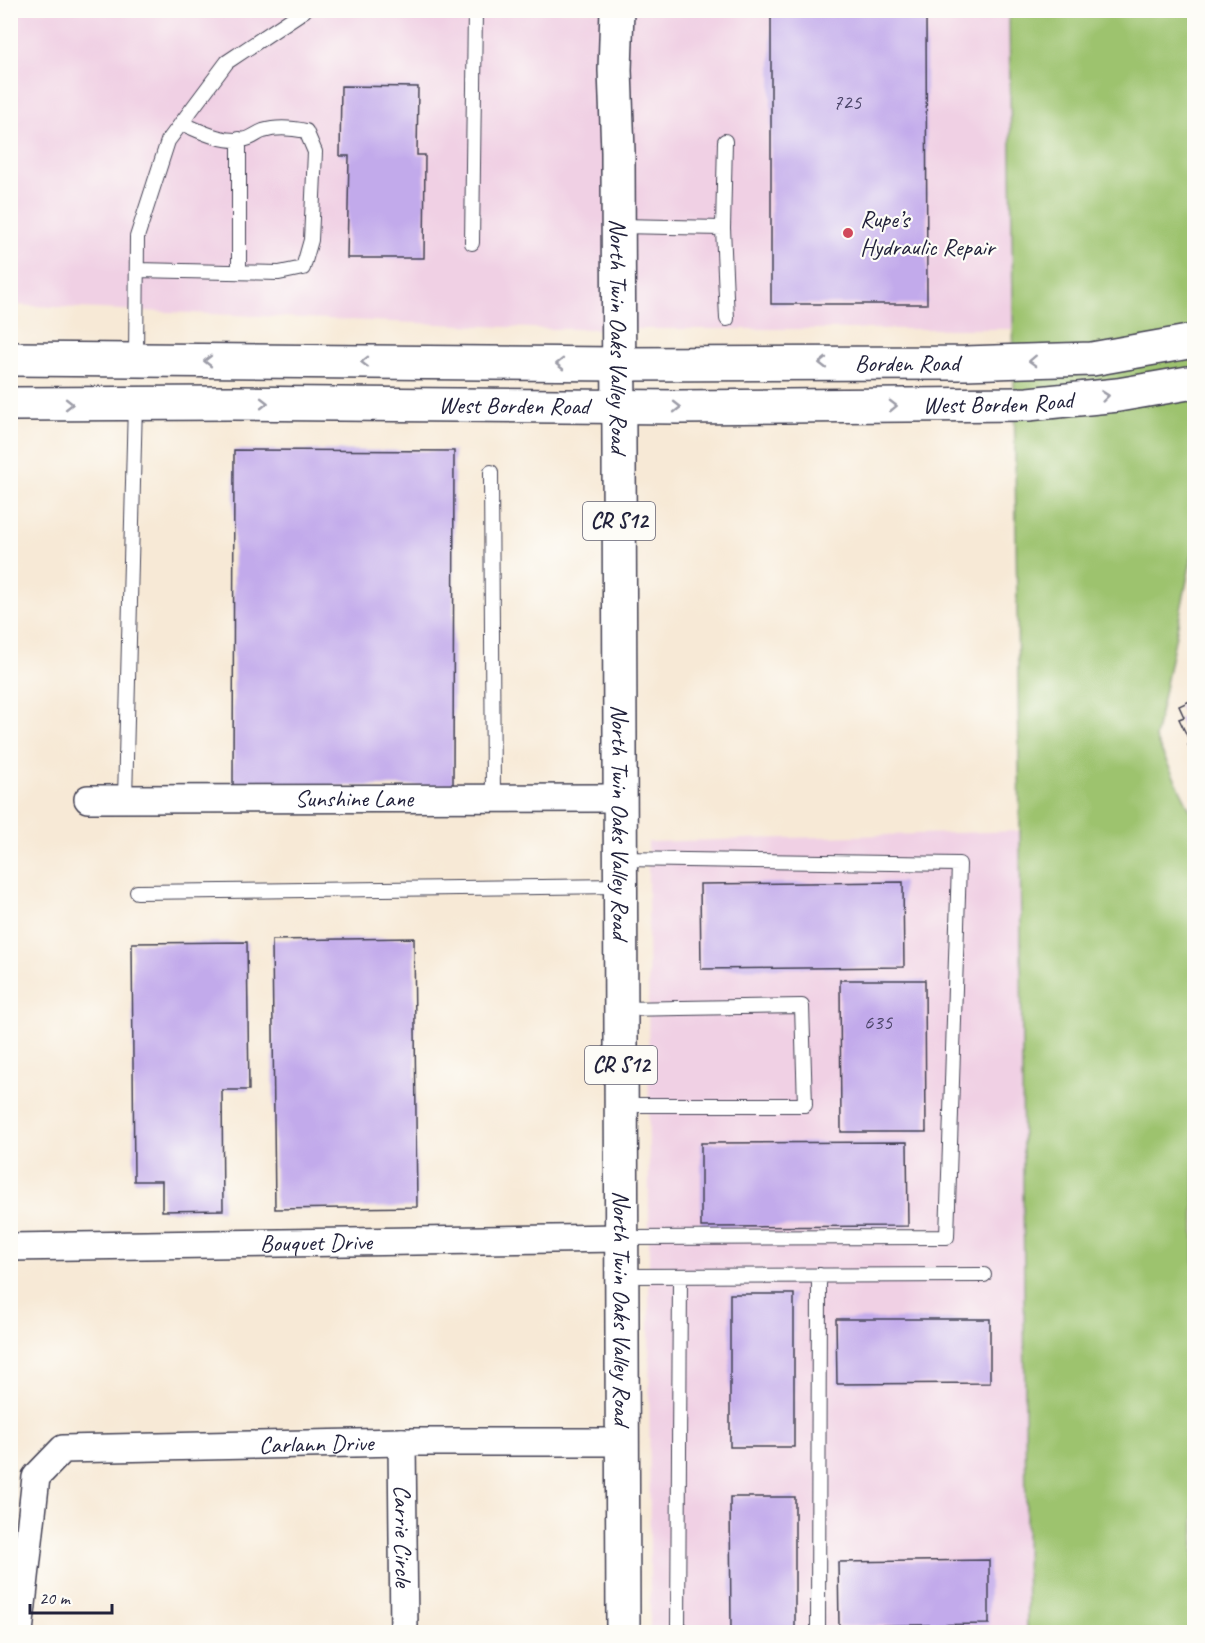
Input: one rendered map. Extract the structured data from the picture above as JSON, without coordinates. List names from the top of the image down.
{
  "streets": {
    "main road": [
      "North Twin Oaks Valley Road",
      "Borden Road",
      "West Borden Road",
      "CR S12"
    ],
    "street": [
      "Sunshine Lane",
      "Bouquet Drive",
      "Carlann Drive",
      "Carrie Circle"
    ]
  },
  "crossings": [
    ["North Twin Oaks Valley Road", "Borden Road"],
    ["North Twin Oaks Valley Road", "West Borden Road"],
    ["North Twin Oaks Valley Road", "Sunshine Lane"],
    ["North Twin Oaks Valley Road", "Bouquet Drive"],
    ["North Twin Oaks Valley Road", "Carlann Drive"],
    ["Borden Road", "West Borden Road"],
    ["Carlann Drive", "Carrie Circle"]
  ],
  "one_way": ["Borden Road"],
  "places": ["Rupe’s Hydraulic Repair"],
  "house_numbers": ["725", "635"],
  "scale_bar": "20 m"
}
